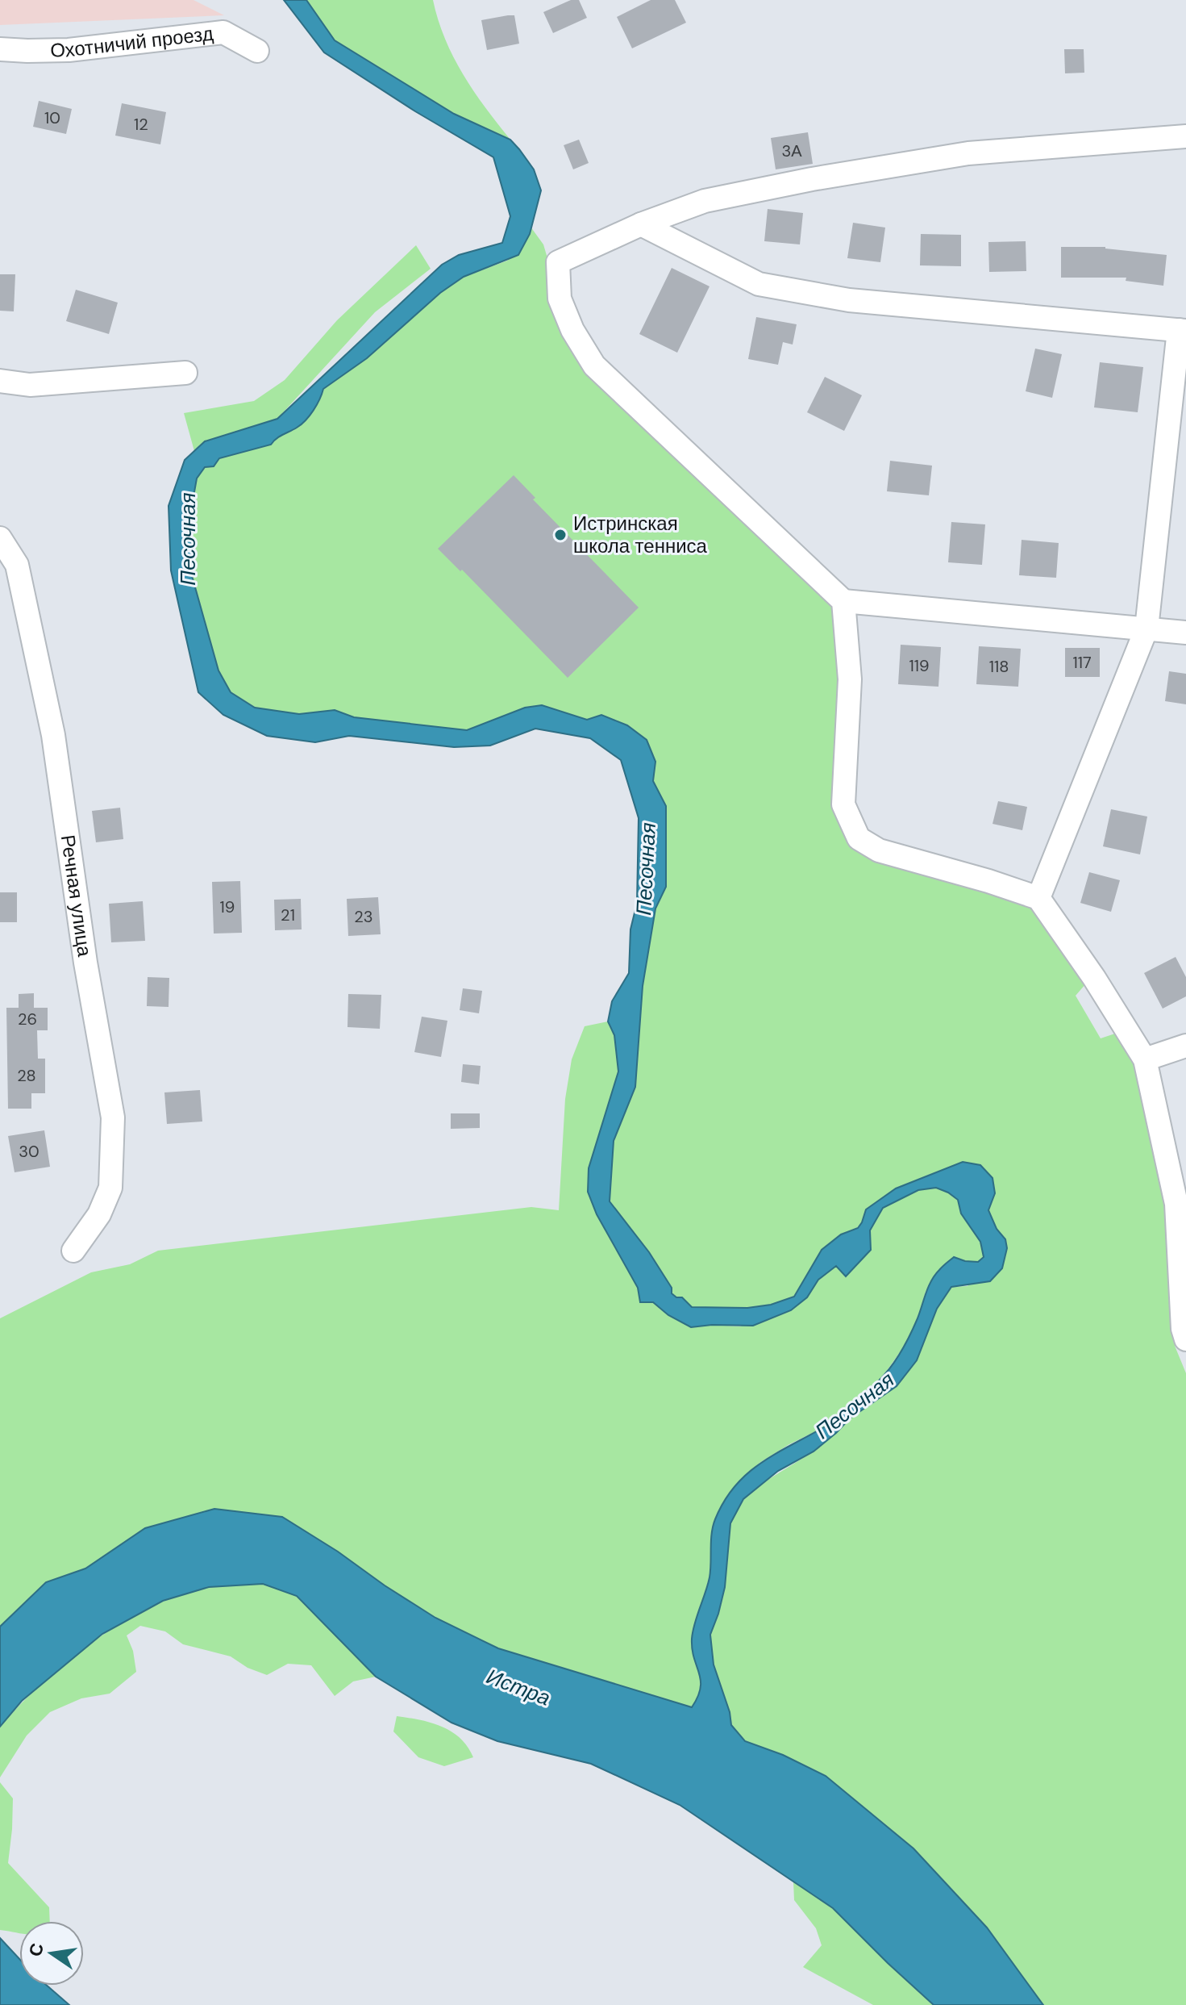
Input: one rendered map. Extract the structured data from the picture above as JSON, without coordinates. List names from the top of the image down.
{
  "streets": {
    "street": ["Охотничий проезд", "Речная улица"]
  },
  "water": ["Песочная", "Истра"],
  "places": ["Истринская школа тенниса"],
  "house_numbers": [
    "10",
    "12",
    "3А",
    "117",
    "119",
    "118",
    "19",
    "21",
    "23",
    "26",
    "28",
    "30"
  ],
  "north": "left"
}
